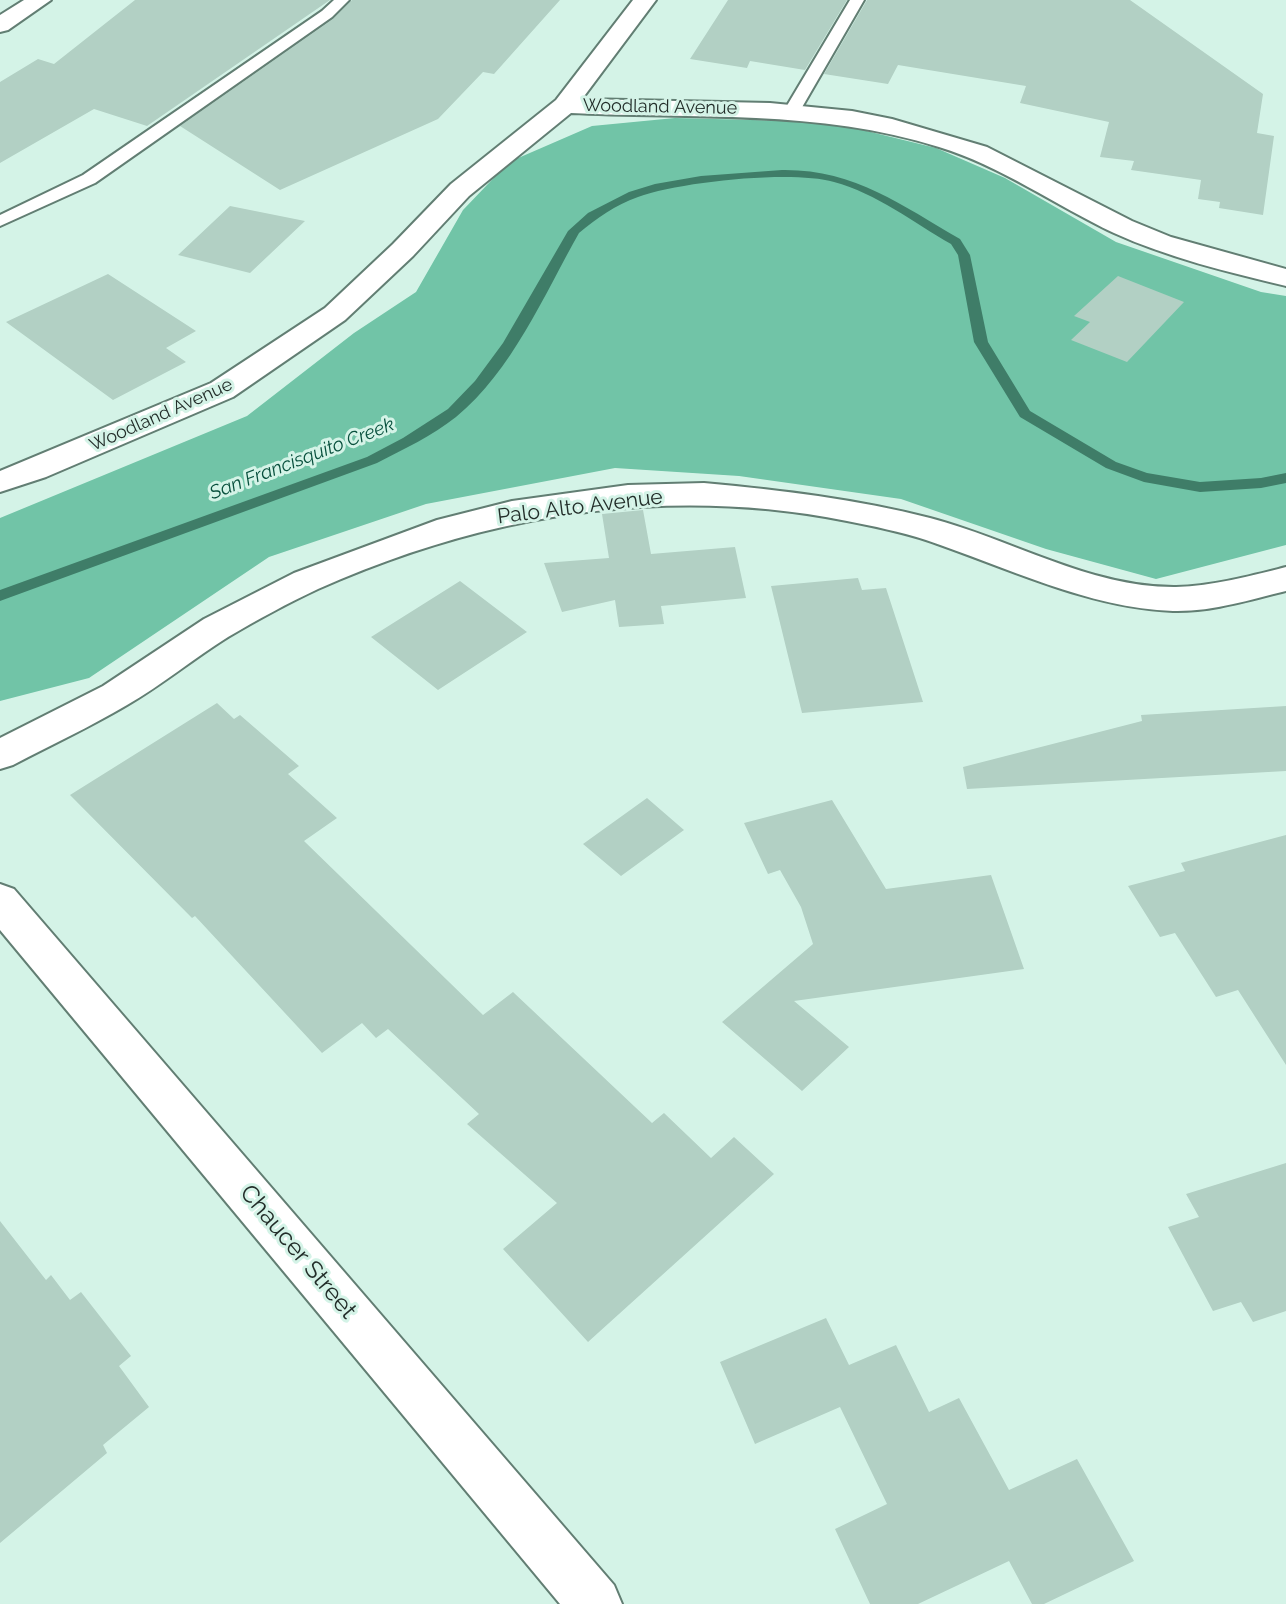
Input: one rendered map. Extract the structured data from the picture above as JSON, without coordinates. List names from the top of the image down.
{
  "streets": {
    "street": ["Woodland Avenue", "Palo Alto Avenue", "Chaucer Street"]
  },
  "water": ["San Francisquito Creek"]
}
